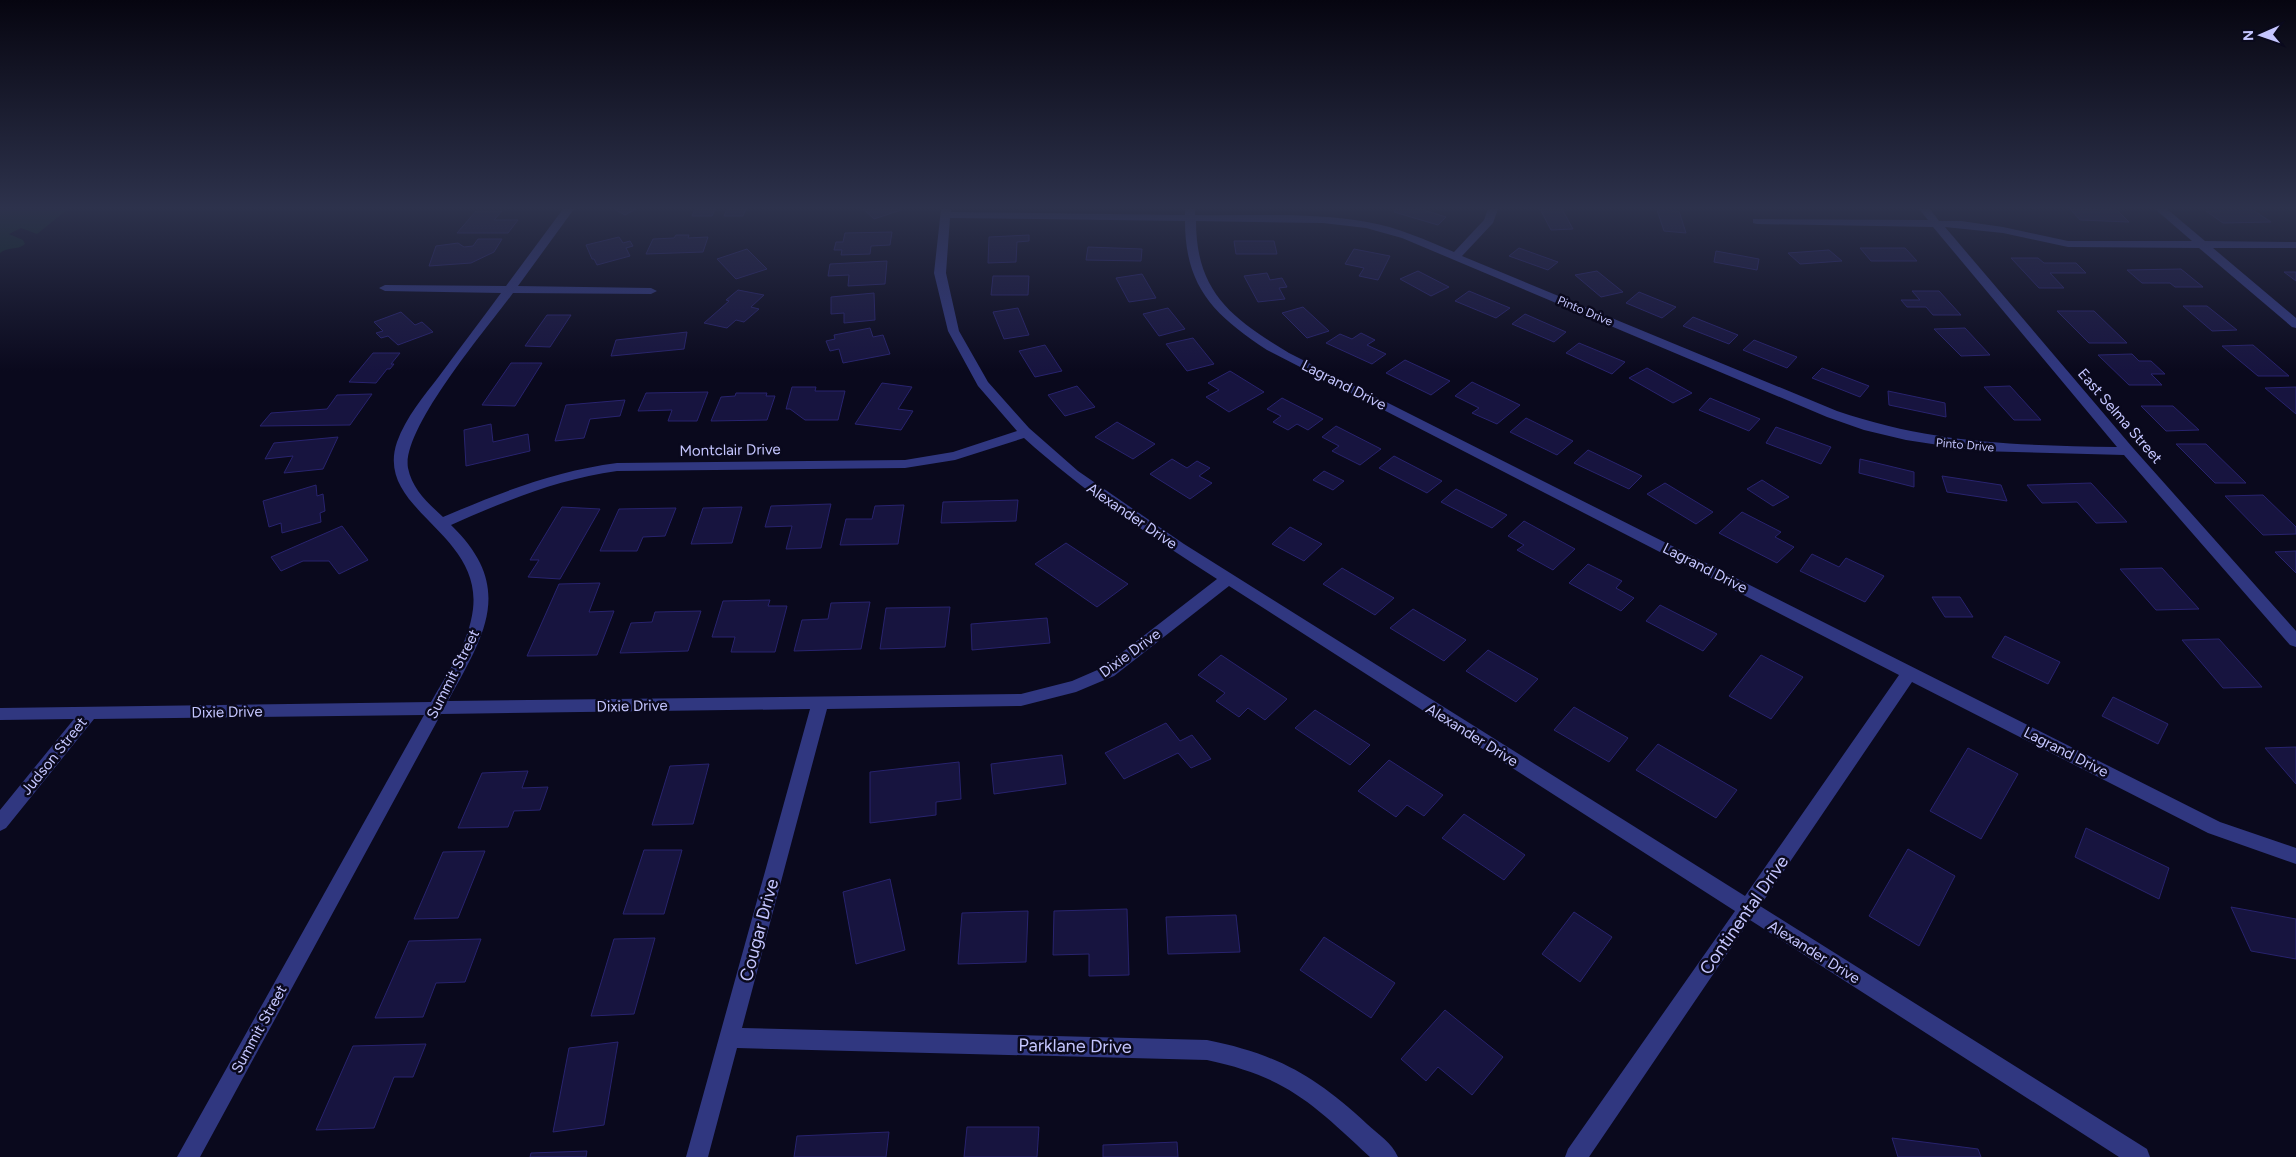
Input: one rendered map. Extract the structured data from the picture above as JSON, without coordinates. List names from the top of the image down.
{
  "streets": {
    "street": [
      "Pinto Drive",
      "Lagrand Drive",
      "East Selma Street",
      "Montclair Drive",
      "Alexander Drive",
      "Dixie Drive",
      "Summit Street",
      "Judson Street",
      "Continental Drive",
      "Cougar Drive",
      "Parklane Drive"
    ]
  },
  "crossings": [
    ["Pinto Drive", "East Selma Street"],
    ["Lagrand Drive", "Continental Drive"],
    ["Montclair Drive", "Alexander Drive"],
    ["Montclair Drive", "Summit Street"],
    ["Alexander Drive", "Dixie Drive"],
    ["Alexander Drive", "Continental Drive"],
    ["Dixie Drive", "Summit Street"],
    ["Dixie Drive", "Judson Street"],
    ["Dixie Drive", "Cougar Drive"],
    ["Cougar Drive", "Parklane Drive"]
  ],
  "north": "left"
}
